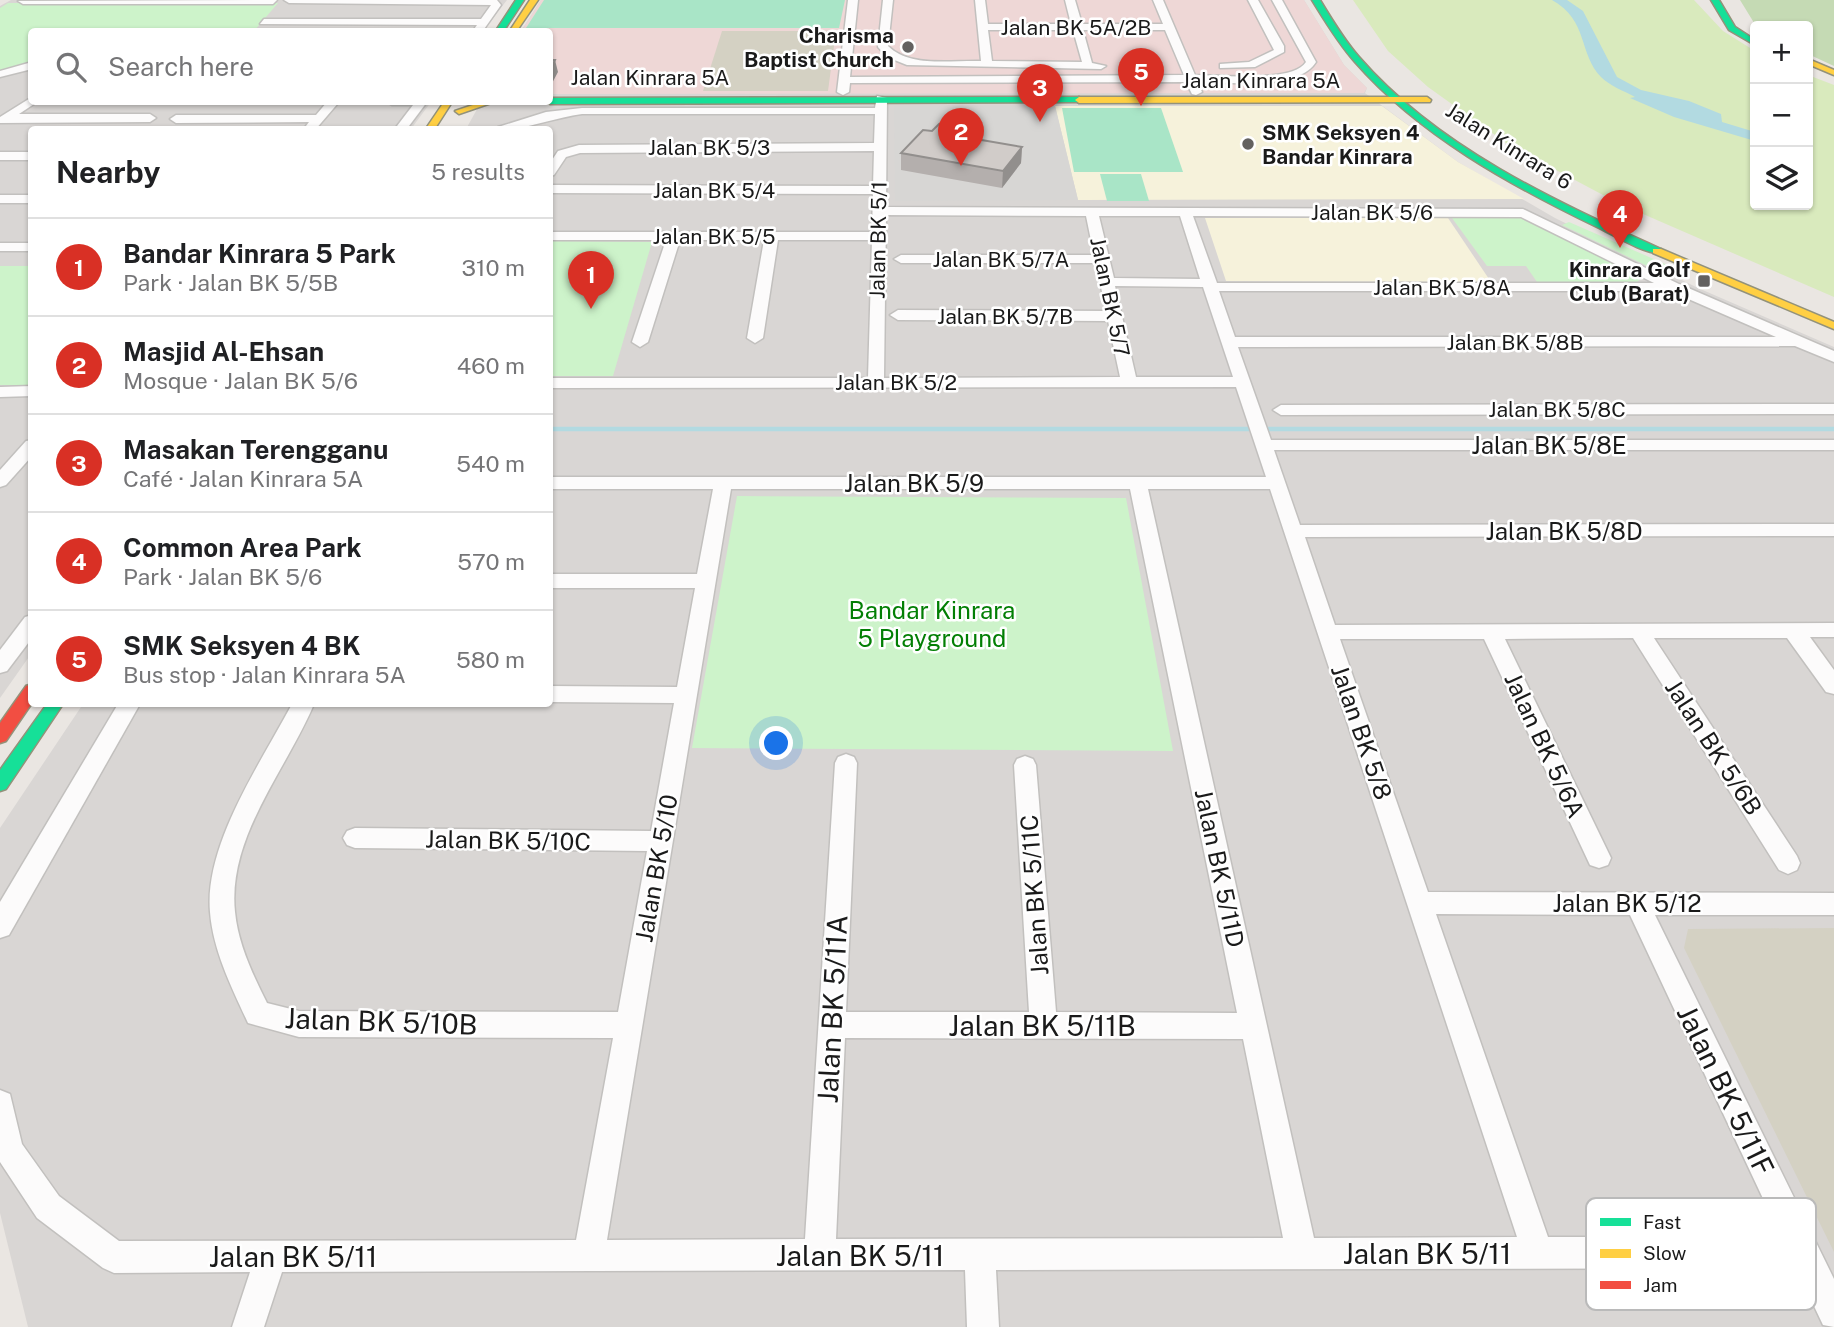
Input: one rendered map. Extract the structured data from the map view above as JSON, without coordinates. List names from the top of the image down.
{
  "streets": {
    "main road": ["Jalan Kinrara 5A", "Jalan Kinrara 6"],
    "street": [
      "Jalan BK 5A/2B",
      "Jalan BK 5/3",
      "Jalan BK 5/4",
      "Jalan BK 5/6",
      "Jalan BK 5/5",
      "Jalan BK 5/1",
      "Jalan BK 5/7A",
      "Jalan BK 5/8A",
      "Jalan BK 5/7",
      "Jalan BK 5/7B",
      "Jalan BK 5/8B",
      "Jalan BK 5/2",
      "Jalan BK 5/8C",
      "Jalan BK 5/8E",
      "Jalan BK 5/9",
      "Jalan BK 5/8D",
      "Jalan BK 5/8",
      "Jalan BK 5/6A",
      "Jalan BK 5/6B",
      "Jalan BK 5/10C",
      "Jalan BK 5/10",
      "Jalan BK 5/11D",
      "Jalan BK 5/11C",
      "Jalan BK 5/12",
      "Jalan BK 5/11A",
      "Jalan BK 5/10B",
      "Jalan BK 5/11B",
      "Jalan BK 5/11F",
      "Jalan BK 5/11"
    ]
  },
  "crossings": [
    ["Jalan Kinrara 5A", "Jalan Kinrara 6"],
    ["Jalan Kinrara 5A", "Jalan BK 5/1"],
    ["Jalan BK 5/3", "Jalan BK 5/1"],
    ["Jalan BK 5/4", "Jalan BK 5/1"],
    ["Jalan BK 5/6", "Jalan BK 5/1"],
    ["Jalan BK 5/6", "Jalan BK 5/8A"],
    ["Jalan BK 5/6", "Jalan BK 5/7"],
    ["Jalan BK 5/6", "Jalan BK 5/8B"],
    ["Jalan BK 5/6", "Jalan BK 5/8"],
    ["Jalan BK 5/5", "Jalan BK 5/1"],
    ["Jalan BK 5/1", "Jalan BK 5/2"],
    ["Jalan BK 5/7A", "Jalan BK 5/7"],
    ["Jalan BK 5/8A", "Jalan BK 5/7"],
    ["Jalan BK 5/8A", "Jalan BK 5/8"],
    ["Jalan BK 5/7", "Jalan BK 5/7B"],
    ["Jalan BK 5/7", "Jalan BK 5/2"],
    ["Jalan BK 5/8B", "Jalan BK 5/8"],
    ["Jalan BK 5/2", "Jalan BK 5/8"],
    ["Jalan BK 5/8E", "Jalan BK 5/8"],
    ["Jalan BK 5/9", "Jalan BK 5/8"],
    ["Jalan BK 5/9", "Jalan BK 5/10"],
    ["Jalan BK 5/9", "Jalan BK 5/11D"],
    ["Jalan BK 5/8D", "Jalan BK 5/8"],
    ["Jalan BK 5/8", "Jalan BK 5/12"],
    ["Jalan BK 5/8", "Jalan BK 5/11"],
    ["Jalan BK 5/10C", "Jalan BK 5/10"],
    ["Jalan BK 5/10", "Jalan BK 5/10B"],
    ["Jalan BK 5/10", "Jalan BK 5/11"],
    ["Jalan BK 5/11D", "Jalan BK 5/11B"],
    ["Jalan BK 5/11D", "Jalan BK 5/11"],
    ["Jalan BK 5/11C", "Jalan BK 5/11B"],
    ["Jalan BK 5/12", "Jalan BK 5/11F"],
    ["Jalan BK 5/11A", "Jalan BK 5/11B"],
    ["Jalan BK 5/11A", "Jalan BK 5/11"]
  ],
  "parks": ["Bandar Kinrara 5 Playground"],
  "places": {
    "other": ["Charisma Baptist Church", "SMK Seksyen 4 Bandar Kinrara"],
    "transit": ["Kinrara Golf Club (Barat)"]
  },
  "legend": ["Fast", "Slow", "Jam"],
  "page": {
    "map_buttons": ["+", "−"],
    "search": "Search here",
    "pins": [
      "5",
      "3",
      "2",
      "4",
      "1"
    ],
    "heading": ["Nearby", "5 results"],
    "list": [
      {
        "mark": "1",
        "name": "Bandar Kinrara 5 Park",
        "note": "Park · Jalan BK 5/5B",
        "value": "310 m"
      },
      {
        "mark": "2",
        "name": "Masjid Al-Ehsan",
        "note": "Mosque · Jalan BK 5/6",
        "value": "460 m"
      },
      {
        "mark": "3",
        "name": "Masakan Terengganu",
        "note": "Café · Jalan Kinrara 5A",
        "value": "540 m"
      },
      {
        "mark": "4",
        "name": "Common Area Park",
        "note": "Park · Jalan BK 5/6",
        "value": "570 m"
      },
      {
        "mark": "5",
        "name": "SMK Seksyen 4 BK",
        "note": "Bus stop · Jalan Kinrara 5A",
        "value": "580 m"
      }
    ]
  }
}
